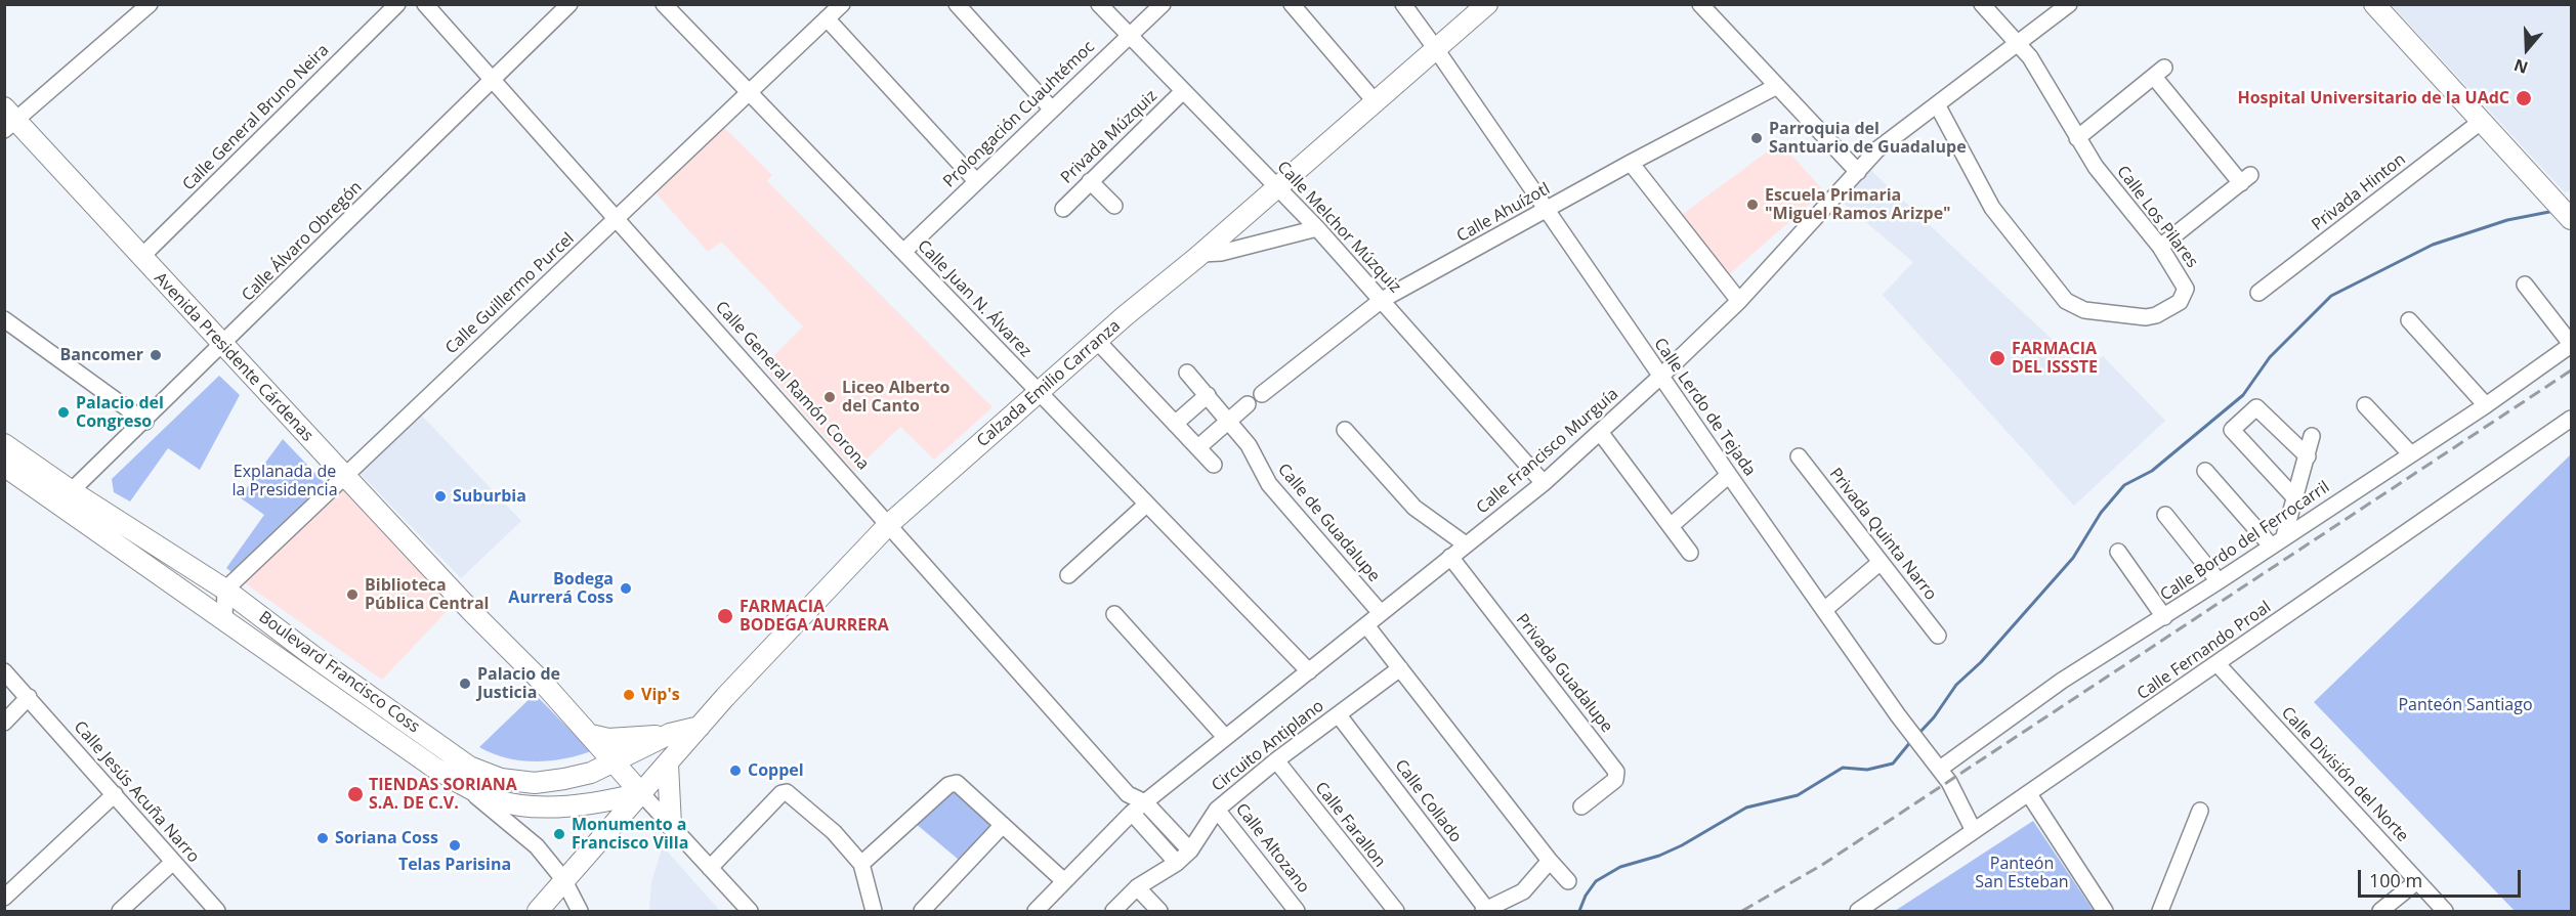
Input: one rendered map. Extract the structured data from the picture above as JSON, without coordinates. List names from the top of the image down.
{
  "streets": {
    "main road": ["Avenida Presidente Cárdenas", "Calzada Emilio Carranza", "Boulevard Francisco Coss"],
    "street": [
      "Prolongación Cuauhtémoc",
      "Calle General Bruno Neira",
      "Privada Múzquiz",
      "Privada Hinton",
      "Calle Ahuízotl",
      "Calle Los Pilares",
      "Calle Melchor Múzquiz",
      "Calle Álvaro Obregón",
      "Calle Guillermo Purcel",
      "Calle Juan N. Álvarez",
      "Calle General Ramón Corona",
      "Calle Lerdo de Tejada",
      "Calle Francisco Murguía",
      "Calle de Guadalupe",
      "Privada Quinta Narro",
      "Calle Bordo del Ferrocarril",
      "Calle Fernando Proal",
      "Privada Guadalupe",
      "Circuito Antiplano",
      "Calle División del Norte",
      "Calle Jesús Acuña Narro",
      "Calle Collado",
      "Calle Farallon",
      "Calle Altozano"
    ]
  },
  "crossings": [
    ["Prolongación Cuauhtémoc", "Calle Melchor Múzquiz"],
    ["Prolongación Cuauhtémoc", "Calle Juan N. Álvarez"],
    ["Calle General Bruno Neira", "Avenida Presidente Cárdenas"],
    ["Privada Múzquiz", "Calle Melchor Múzquiz"],
    ["Calle Ahuízotl", "Calle Melchor Múzquiz"],
    ["Calle Ahuízotl", "Calle Lerdo de Tejada"],
    ["Calle Los Pilares", "Calle Francisco Murguía"],
    ["Calle Melchor Múzquiz", "Calzada Emilio Carranza"],
    ["Calle Melchor Múzquiz", "Calle Francisco Murguía"],
    ["Calle Álvaro Obregón", "Avenida Presidente Cárdenas"],
    ["Calle Álvaro Obregón", "Calle General Ramón Corona"],
    ["Calle Álvaro Obregón", "Boulevard Francisco Coss"],
    ["Calle Guillermo Purcel", "Calle Juan N. Álvarez"],
    ["Calle Guillermo Purcel", "Avenida Presidente Cárdenas"],
    ["Calle Guillermo Purcel", "Calle General Ramón Corona"],
    ["Calle Guillermo Purcel", "Boulevard Francisco Coss"],
    ["Calle Juan N. Álvarez", "Calzada Emilio Carranza"],
    ["Calle Juan N. Álvarez", "Calle Francisco Murguía"],
    ["Avenida Presidente Cárdenas", "Calzada Emilio Carranza"],
    ["Avenida Presidente Cárdenas", "Boulevard Francisco Coss"],
    ["Calzada Emilio Carranza", "Calle General Ramón Corona"],
    ["Calzada Emilio Carranza", "Calle Lerdo de Tejada"],
    ["Calzada Emilio Carranza", "Boulevard Francisco Coss"],
    ["Calle General Ramón Corona", "Calle Francisco Murguía"],
    ["Calle Lerdo de Tejada", "Calle Francisco Murguía"],
    ["Calle Lerdo de Tejada", "Calle Bordo del Ferrocarril"],
    ["Calle Lerdo de Tejada", "Calle Fernando Proal"],
    ["Calle Francisco Murguía", "Calle de Guadalupe"],
    ["Calle Francisco Murguía", "Privada Guadalupe"],
    ["Calle Fernando Proal", "Calle División del Norte"],
    ["Circuito Antiplano", "Calle Collado"],
    ["Circuito Antiplano", "Calle Farallon"],
    ["Circuito Antiplano", "Calle Altozano"]
  ],
  "parks": ["Explanada de la Presidencia", "Panteón Santiago", "Panteón San Esteban"],
  "places": [
    "Hospital Universitario de la UAdC",
    "Parroquia del Santuario de Guadalupe",
    "Escuela Primaria \"Miguel Ramos Arizpe\"",
    "Bancomer",
    "FARMACIA DEL ISSSTE",
    "Liceo Alberto del Canto",
    "Palacio del Congreso",
    "Suburbia",
    "Bodega Aurrerá Coss",
    "Biblioteca Pública Central",
    "FARMACIA BODEGA AURRERA",
    "Palacio de Justicia",
    "Vip's",
    "Coppel",
    "TIENDAS SORIANA S.A. DE C.V.",
    "Monumento a Francisco Villa",
    "Soriana Coss",
    "Telas Parisina"
  ],
  "scale_bar": "100 m",
  "north": "bottom"
}
